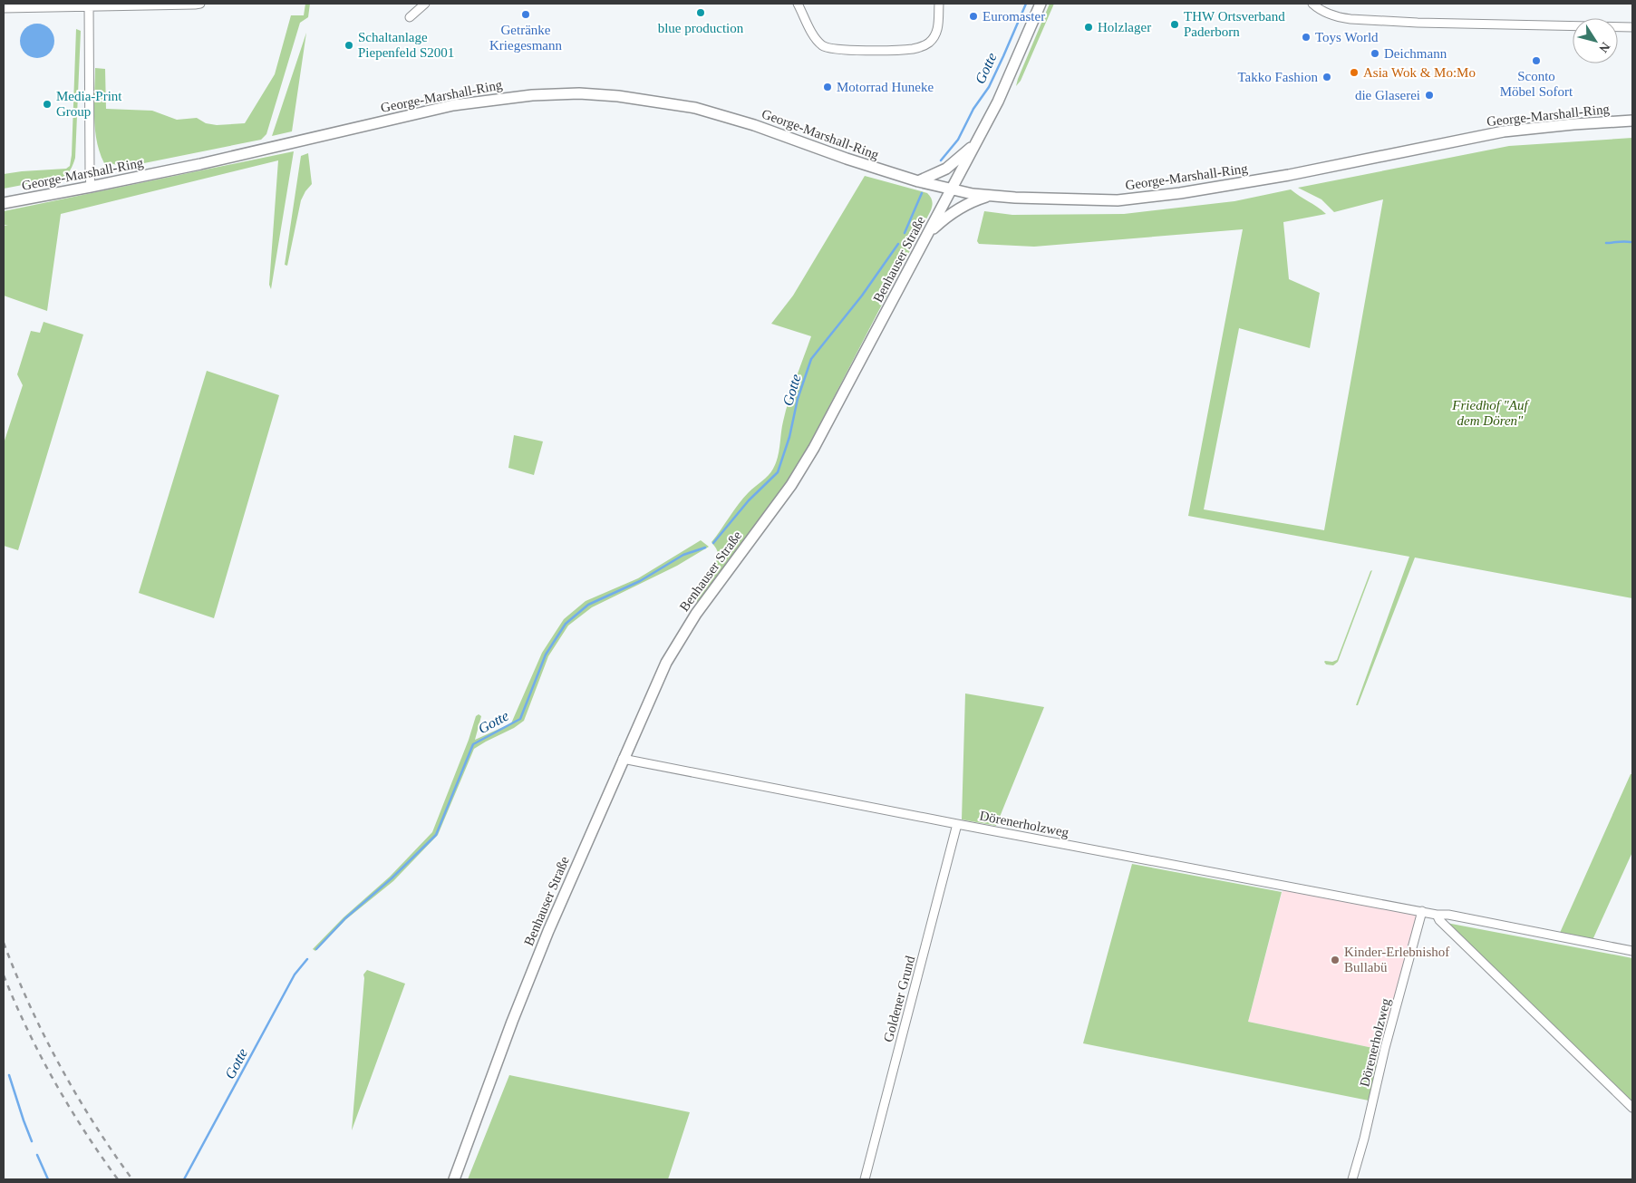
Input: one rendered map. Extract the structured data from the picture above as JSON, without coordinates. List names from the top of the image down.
{
  "streets": {
    "main road": ["George-Marshall-Ring", "Benhauser Straße"],
    "street": ["Dörenerholzweg", "Goldener Grund"]
  },
  "crossings": [
    ["George-Marshall-Ring", "Benhauser Straße"],
    ["Benhauser Straße", "Dörenerholzweg"],
    ["Dörenerholzweg", "Goldener Grund"]
  ],
  "water": ["Gotte"],
  "parks": ["Friedhof \"Auf dem Dören\""],
  "places": [
    "blue production",
    "Getränke Kriegesmann",
    "Euromaster",
    "THW Ortsverband Paderborn",
    "Holzlager",
    "Toys World",
    "Schaltanlage Piepenfeld S2001",
    "Deichmann",
    "Sconto Möbel Sofort",
    "Asia Wok & Mo:Mo",
    "Takko Fashion",
    "Motorrad Huneke",
    "die Glaserei",
    "Media‑Print Group",
    "Kinder-Erlebnishof Bullabü"
  ],
  "north": "bottom right"
}
